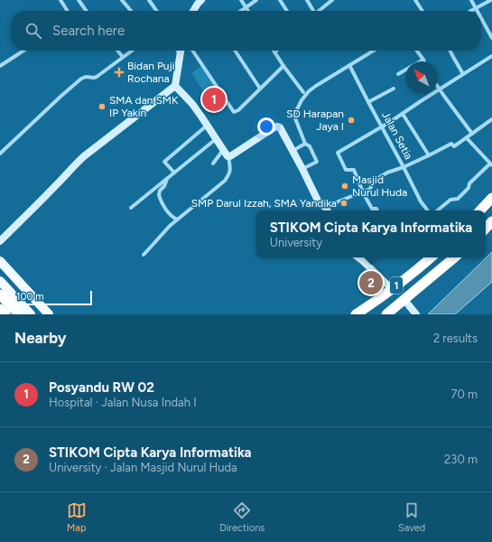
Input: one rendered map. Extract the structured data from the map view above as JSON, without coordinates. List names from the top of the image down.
{
  "streets": {
    "highway": ["1"],
    "street": ["Jalan Setia"]
  },
  "places": {
    "health": ["Bidan Puji Rochana"],
    "other": [
      "SMA dan SMK IP Yakin",
      "SD Harapan Jaya I",
      "Masjid Nurul Huda",
      "SMP Darul Izzah, SMA Yandika"
    ]
  },
  "scale_bar": "100 m",
  "north": "top left",
  "page": {
    "search": "Search here",
    "pins": ["1", "2"],
    "popup": ["STIKOM Cipta Karya Informatika", "University"],
    "scale": "100 m",
    "heading": ["Nearby", "2 results"],
    "list": [
      {
        "mark": "1",
        "name": "Posyandu RW 02",
        "note": "Hospital · Jalan Nusa Indah I",
        "value": "70 m"
      },
      {
        "mark": "2",
        "name": "STIKOM Cipta Karya Informatika",
        "note": "University · Jalan Masjid Nurul Huda",
        "value": "230 m"
      }
    ],
    "nav": ["Map", "Directions", "Saved"]
  }
}
